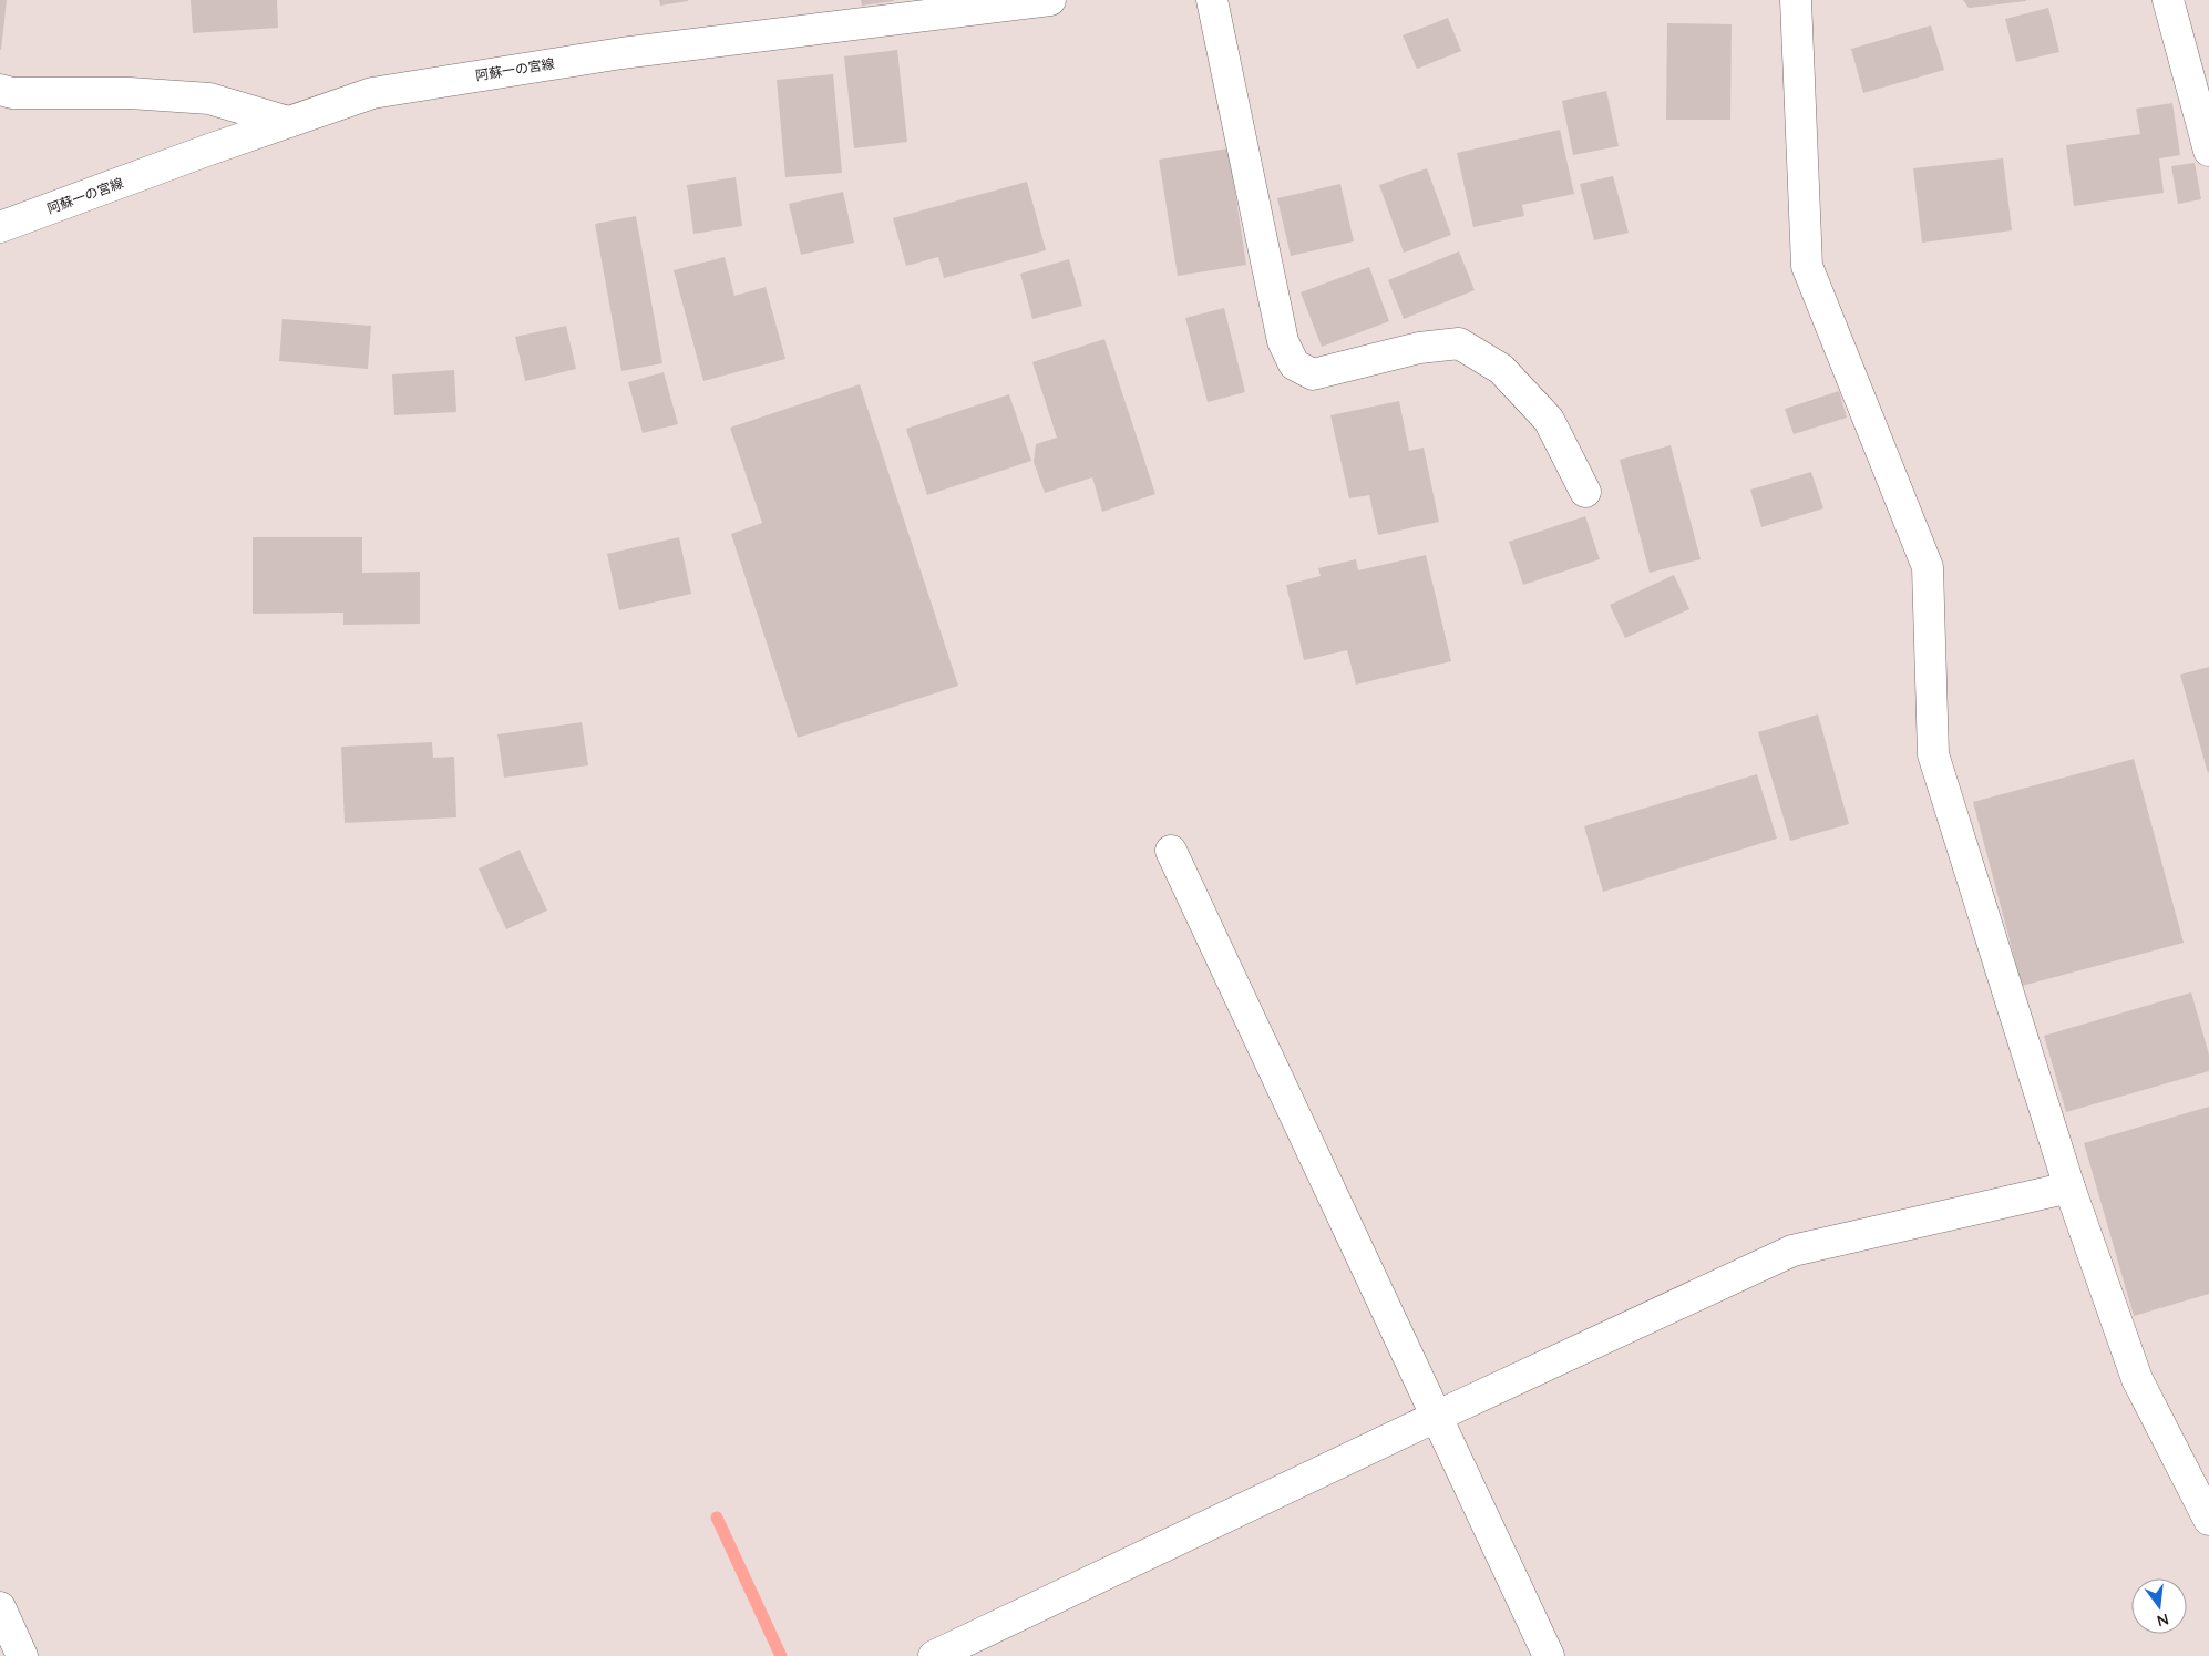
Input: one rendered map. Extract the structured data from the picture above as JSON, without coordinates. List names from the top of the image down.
{
  "streets": {
    "street": ["阿蘇一の宮線"]
  },
  "north": "bottom"
}
